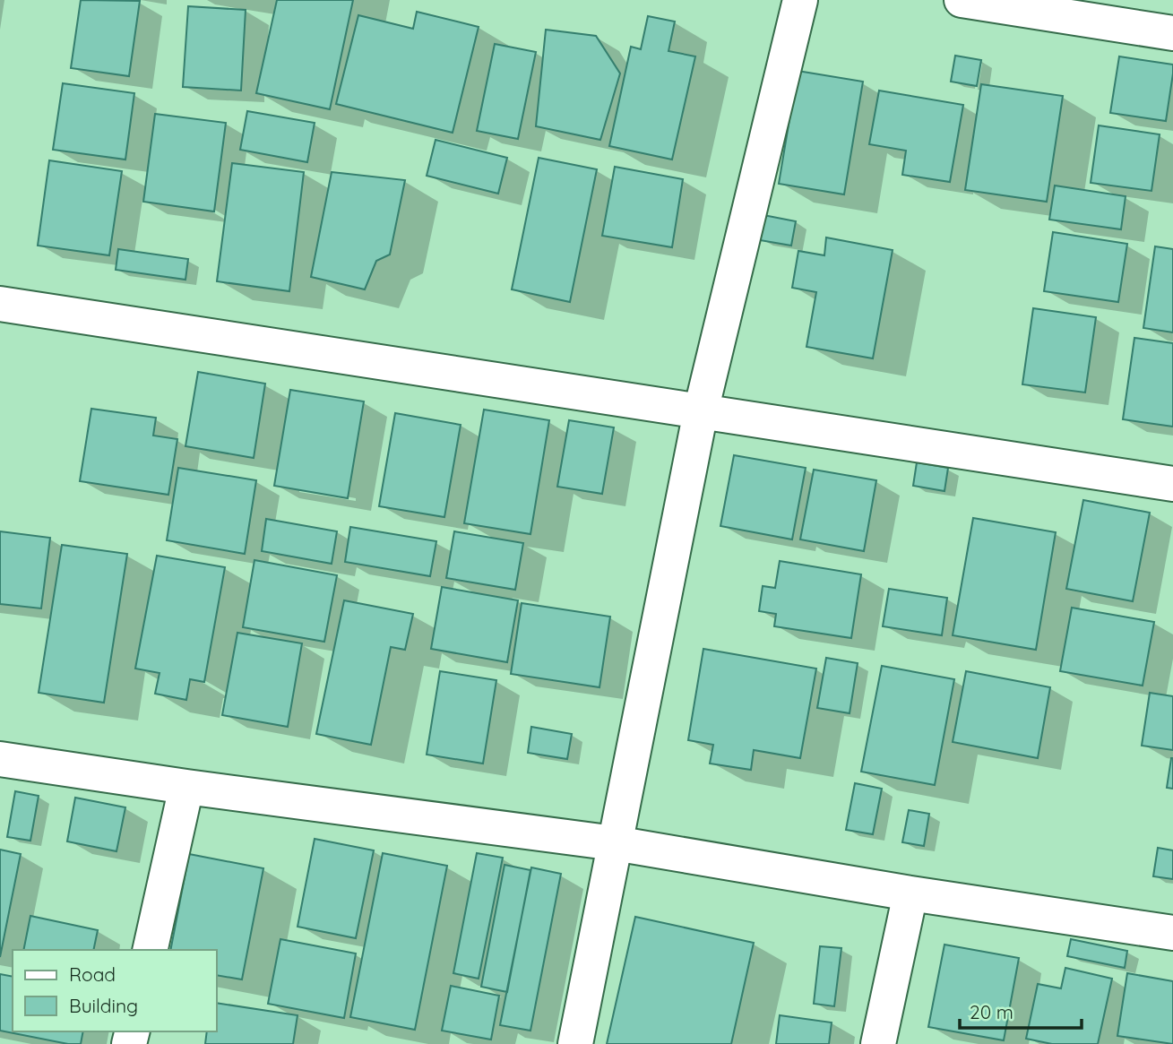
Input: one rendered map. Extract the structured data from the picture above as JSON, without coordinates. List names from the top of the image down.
{
  "legend": ["Road", "Building"],
  "scale_bar": "20 m"
}
